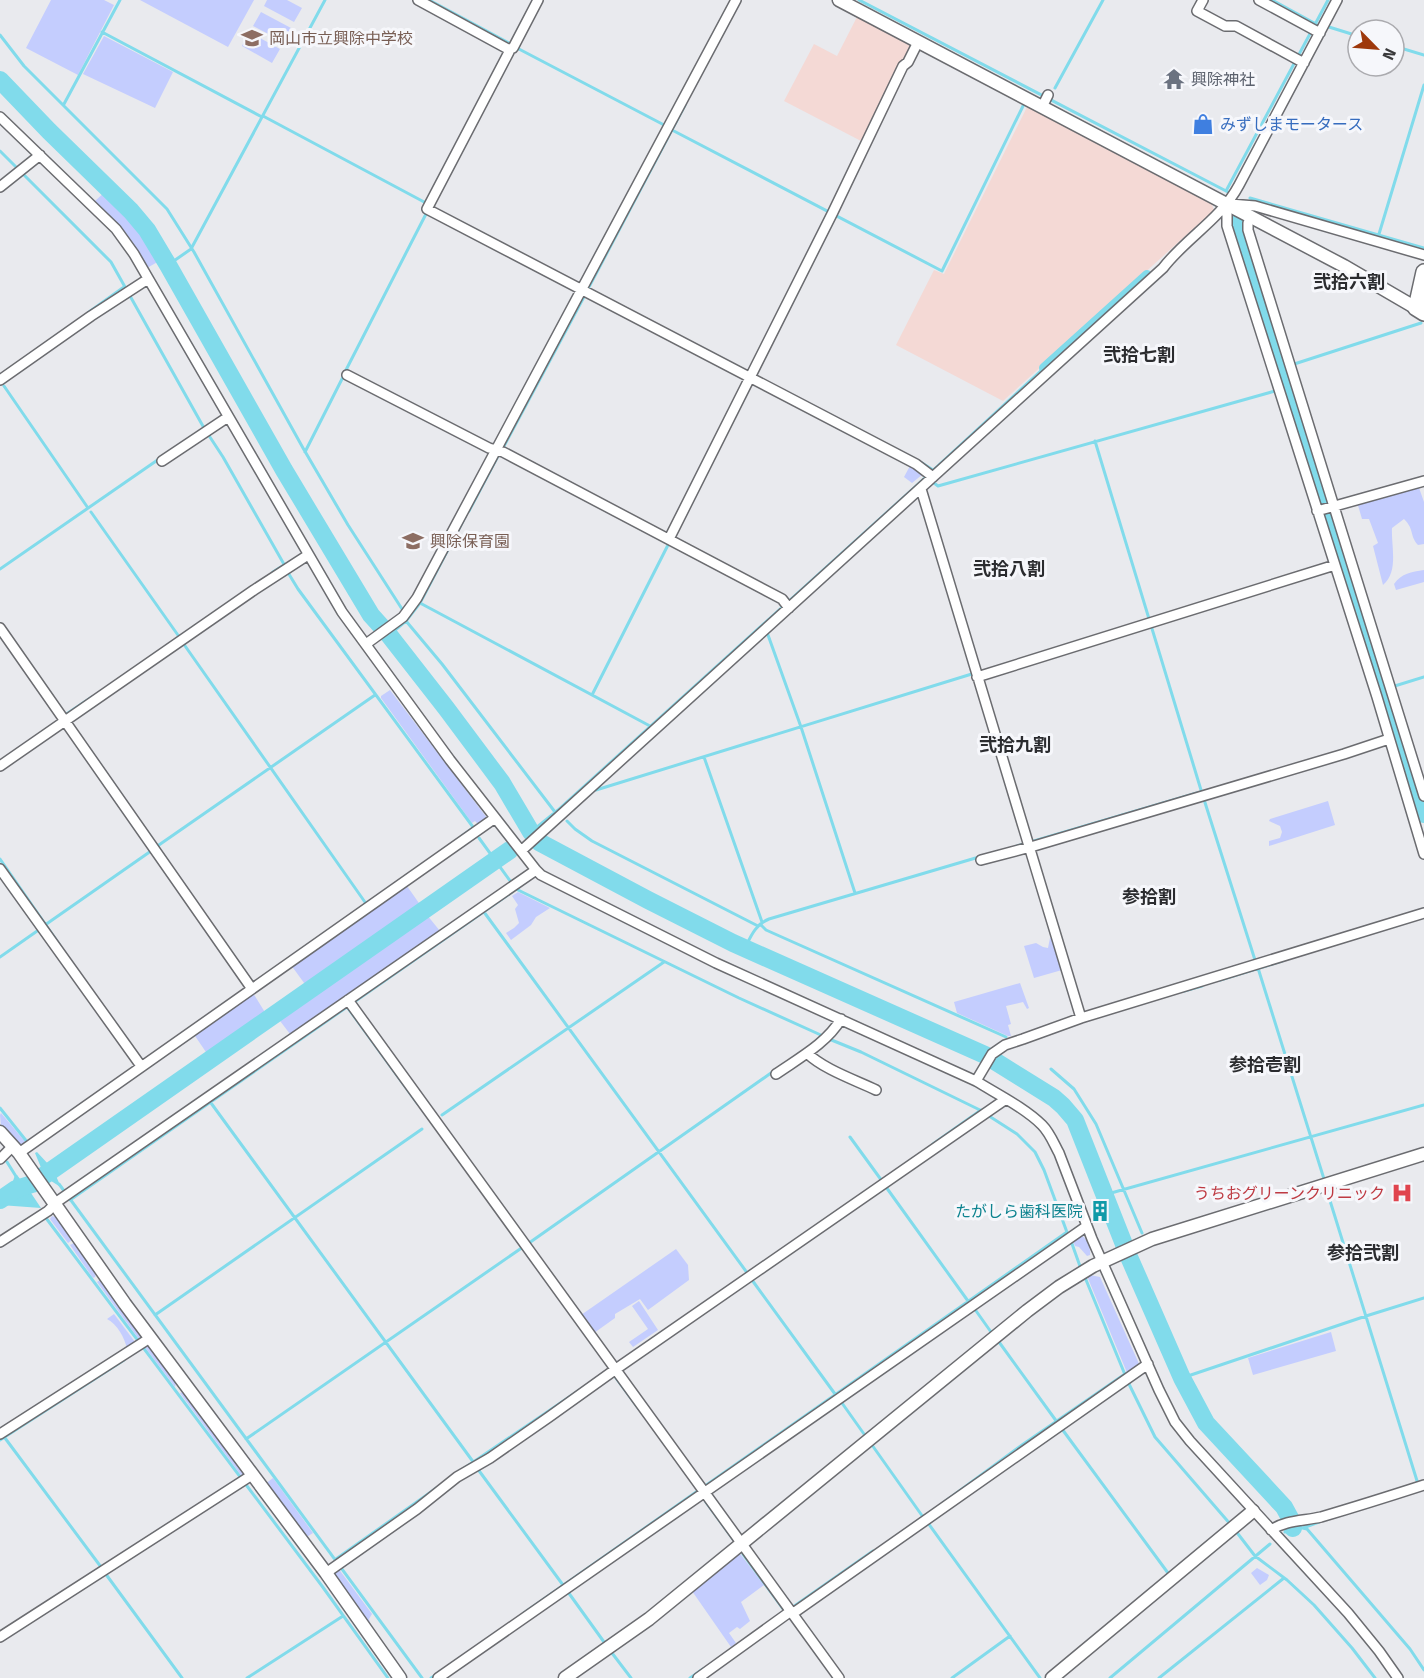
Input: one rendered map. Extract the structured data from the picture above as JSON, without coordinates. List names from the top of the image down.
{
  "districts": [
    "弐拾六割",
    "弐拾七割",
    "弐拾八割",
    "弐拾九割",
    "参拾割",
    "参拾壱割",
    "参拾弐割"
  ],
  "places": {
    "school or university": ["岡山市立興除中学校", "興除保育園"],
    "temple": ["興除神社"],
    "shop": ["みずしまモータース"],
    "hospital": ["うちおグリーンクリニック"],
    "building": ["たがしら歯科医院"]
  },
  "north": "bottom right"
}
